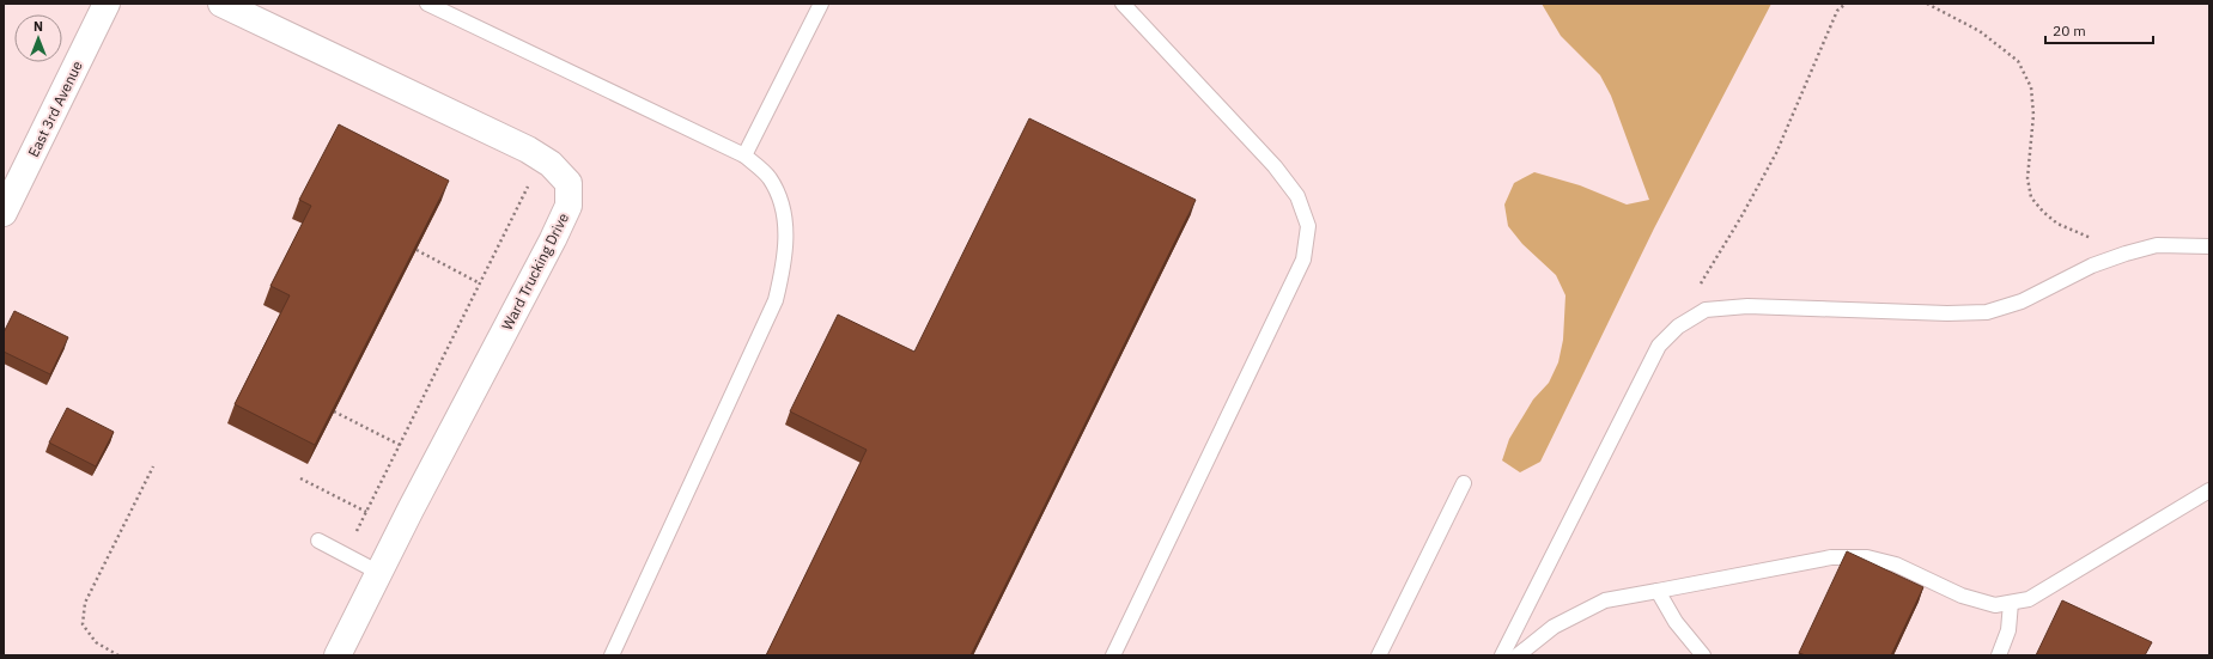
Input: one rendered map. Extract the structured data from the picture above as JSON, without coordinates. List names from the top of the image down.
{
  "streets": {
    "street": ["East 3rd Avenue", "Ward Trucking Drive"]
  },
  "scale_bar": "20 m",
  "north": "top"
}
